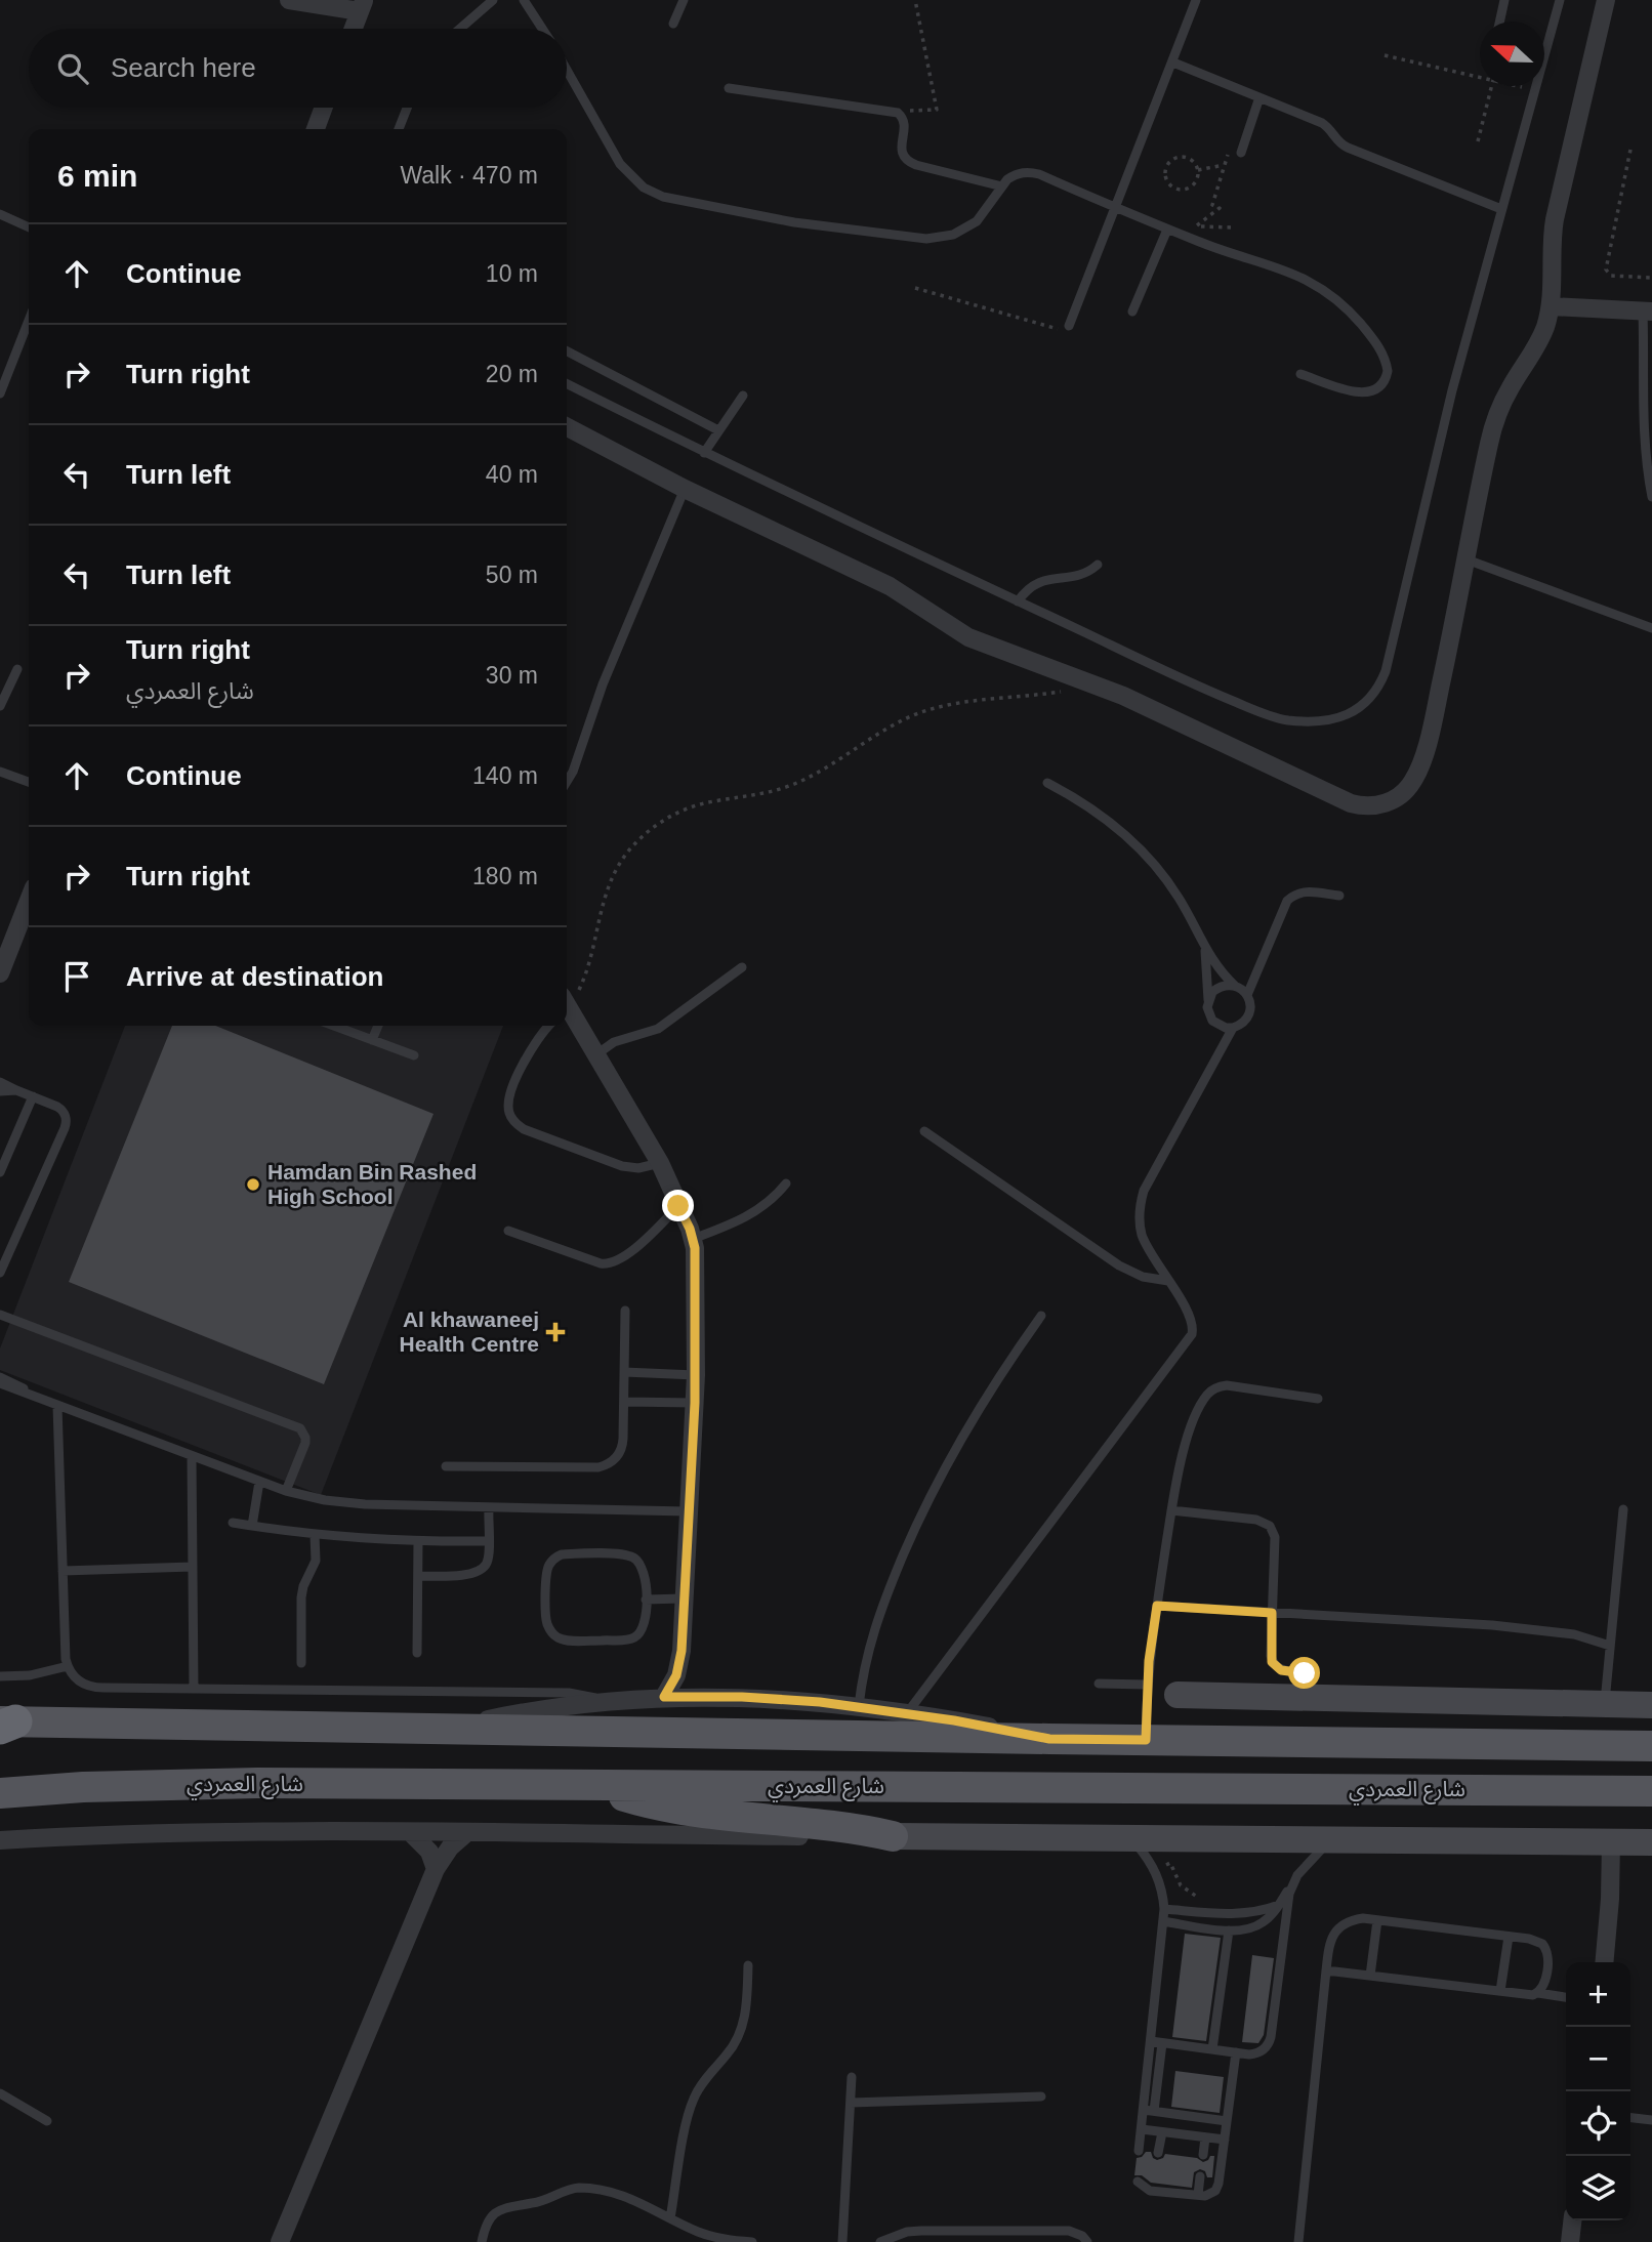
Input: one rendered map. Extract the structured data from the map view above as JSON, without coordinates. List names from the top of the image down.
{
  "streets": {
    "main road": ["شارع العمردي"]
  },
  "places": {
    "other": ["Hamdan Bin Rashed High School"],
    "health": ["Al khawaneej Health Centre"]
  },
  "north": "left",
  "page": {
    "search": "Search here",
    "heading": ["6 min", "Walk · 470 m"],
    "list": [
      ["Continue", "10 m"],
      ["Turn right", "20 m"],
      ["Turn left", "40 m"],
      ["Turn left", "50 m"],
      ["Turn right", "شارع العمردي", "30 m"],
      ["Continue", "140 m"],
      ["Turn right", "180 m"],
      "Arrive at destination"
    ],
    "map_buttons": ["+", "−"]
  }
}
